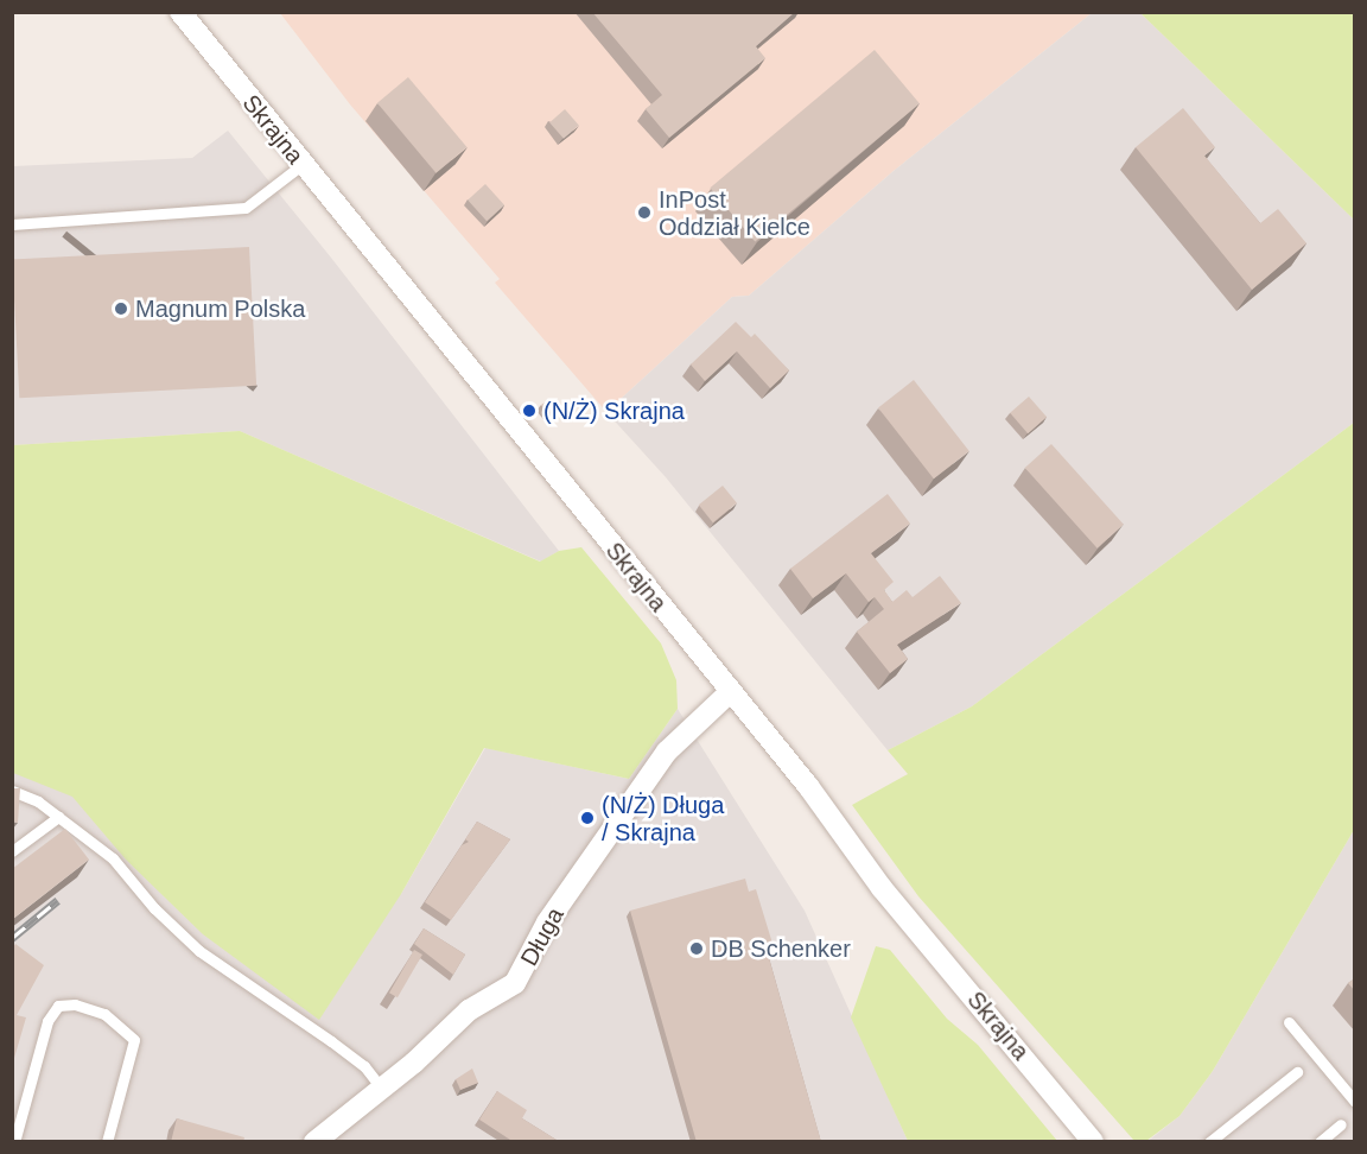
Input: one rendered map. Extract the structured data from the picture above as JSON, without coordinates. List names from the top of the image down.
{
  "streets": {
    "street": ["Skrajna", "Długa"]
  },
  "crossings": [
    ["Skrajna", "Długa"]
  ],
  "places": [
    "InPost Oddział Kielce",
    "Magnum Polska",
    "(N/Ż) Skrajna",
    "(N/Ż) Długa / Skrajna",
    "DB Schenker"
  ]
}
